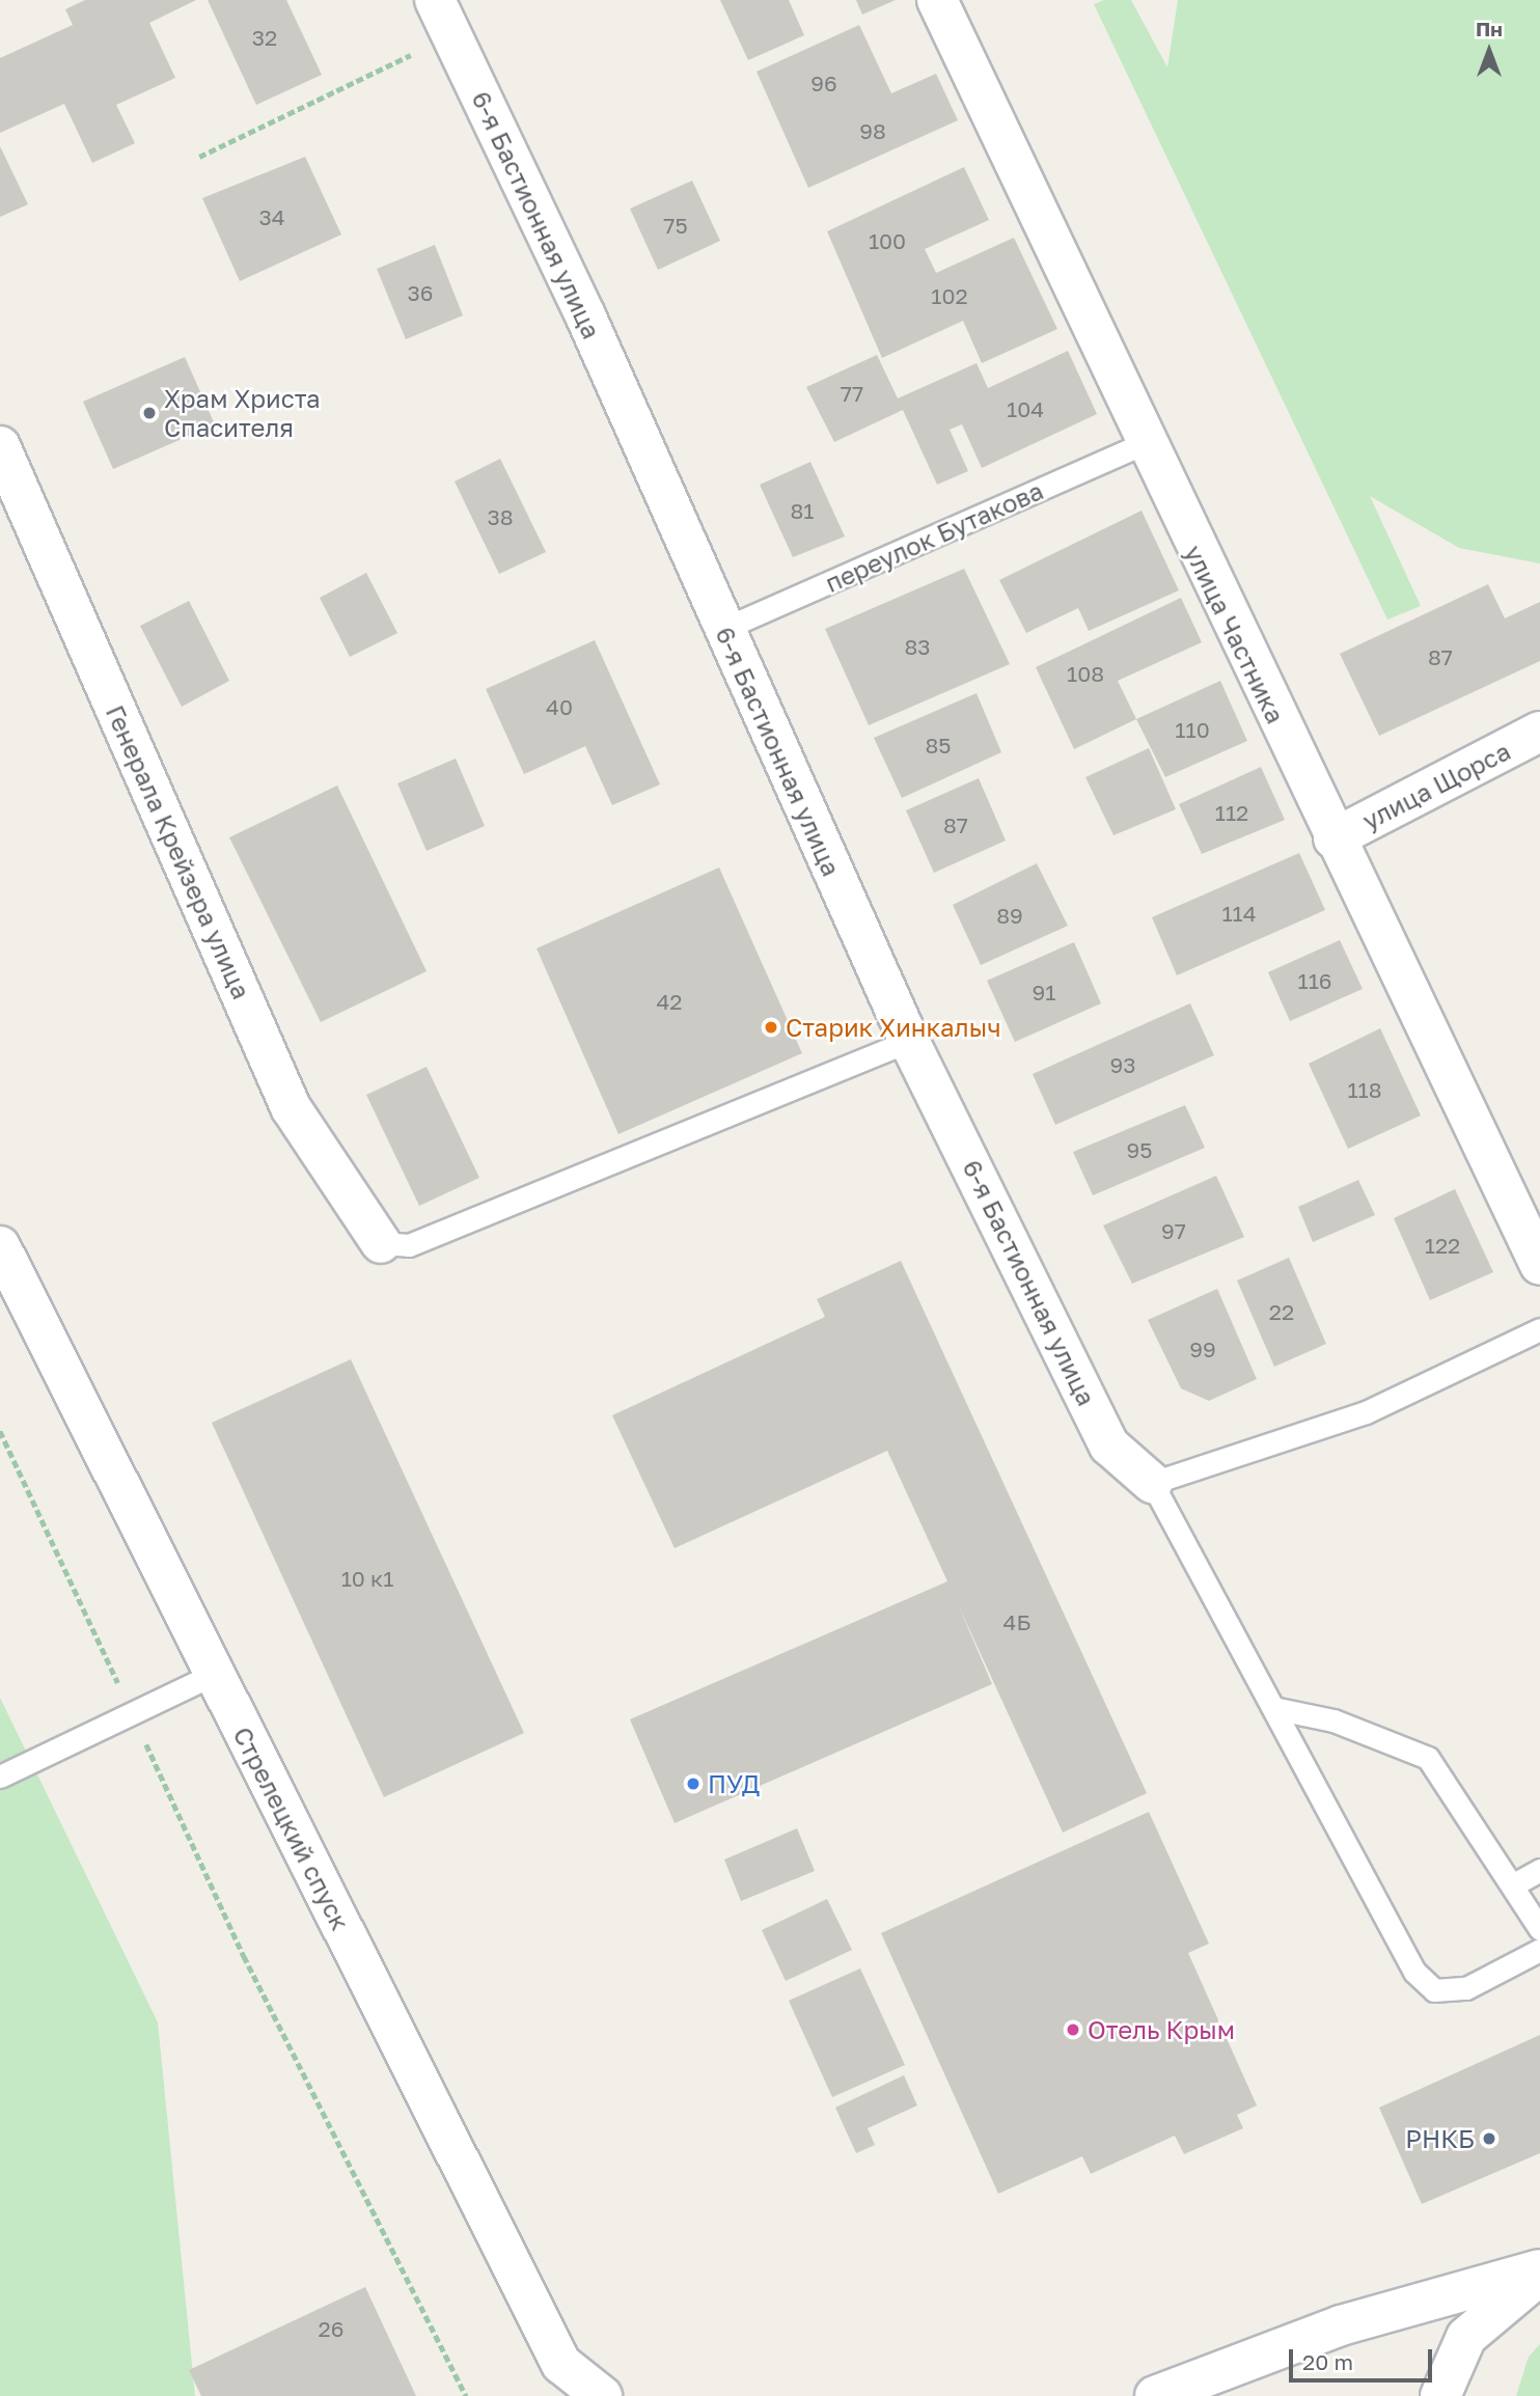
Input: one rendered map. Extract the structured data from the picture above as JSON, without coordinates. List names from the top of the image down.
{
  "streets": {
    "street": [
      "6-я Бастионная улица",
      "улица Частника",
      "улица Щорса",
      "Генерала Крейзера улица",
      "Стрелецкий спуск"
    ],
    "lane": ["переулок Бутакова"]
  },
  "crossings": [
    ["6-я Бастионная улица", "переулок Бутакова"],
    ["переулок Бутакова", "улица Частника"],
    ["улица Частника", "улица Щорса"]
  ],
  "places": [
    "Храм Христа Спасителя",
    "Старик Хинкалыч",
    "ПУД",
    "Отель Крым",
    "РНКБ"
  ],
  "house_numbers": [
    "32",
    "96",
    "98",
    "34",
    "75",
    "100",
    "36",
    "102",
    "77",
    "104",
    "81",
    "38",
    "83",
    "87",
    "108",
    "40",
    "110",
    "85",
    "112",
    "87",
    "114",
    "89",
    "116",
    "91",
    "42",
    "93",
    "118",
    "95",
    "97",
    "122",
    "22",
    "99",
    "10 к1",
    "4Б",
    "26"
  ],
  "scale_bar": "20 m",
  "north": "top"
}
